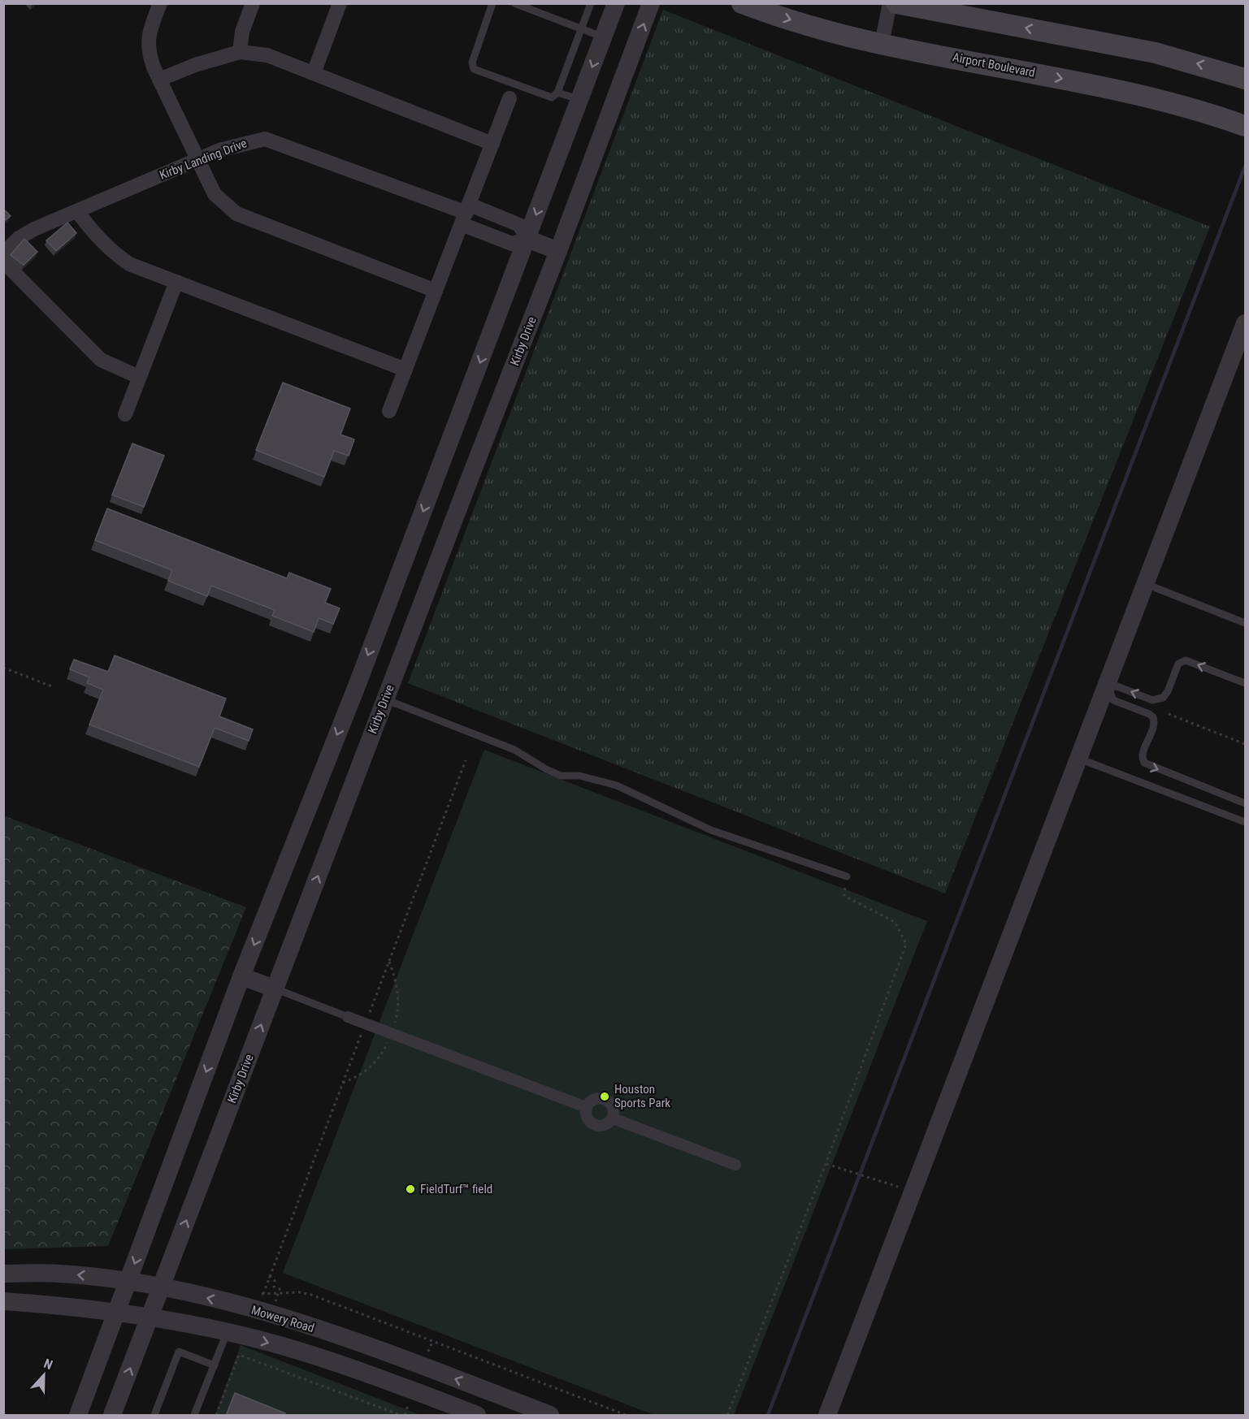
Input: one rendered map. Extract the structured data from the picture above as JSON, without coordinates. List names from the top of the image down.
{
  "streets": {
    "main road": ["Airport Boulevard"],
    "street": ["Kirby Landing Drive", "Kirby Drive", "Mowery Road"]
  },
  "crossings": [
    ["Kirby Drive", "Mowery Road"]
  ],
  "places": ["Houston Sports Park", "FieldTurf™ field"],
  "north": "top"
}
